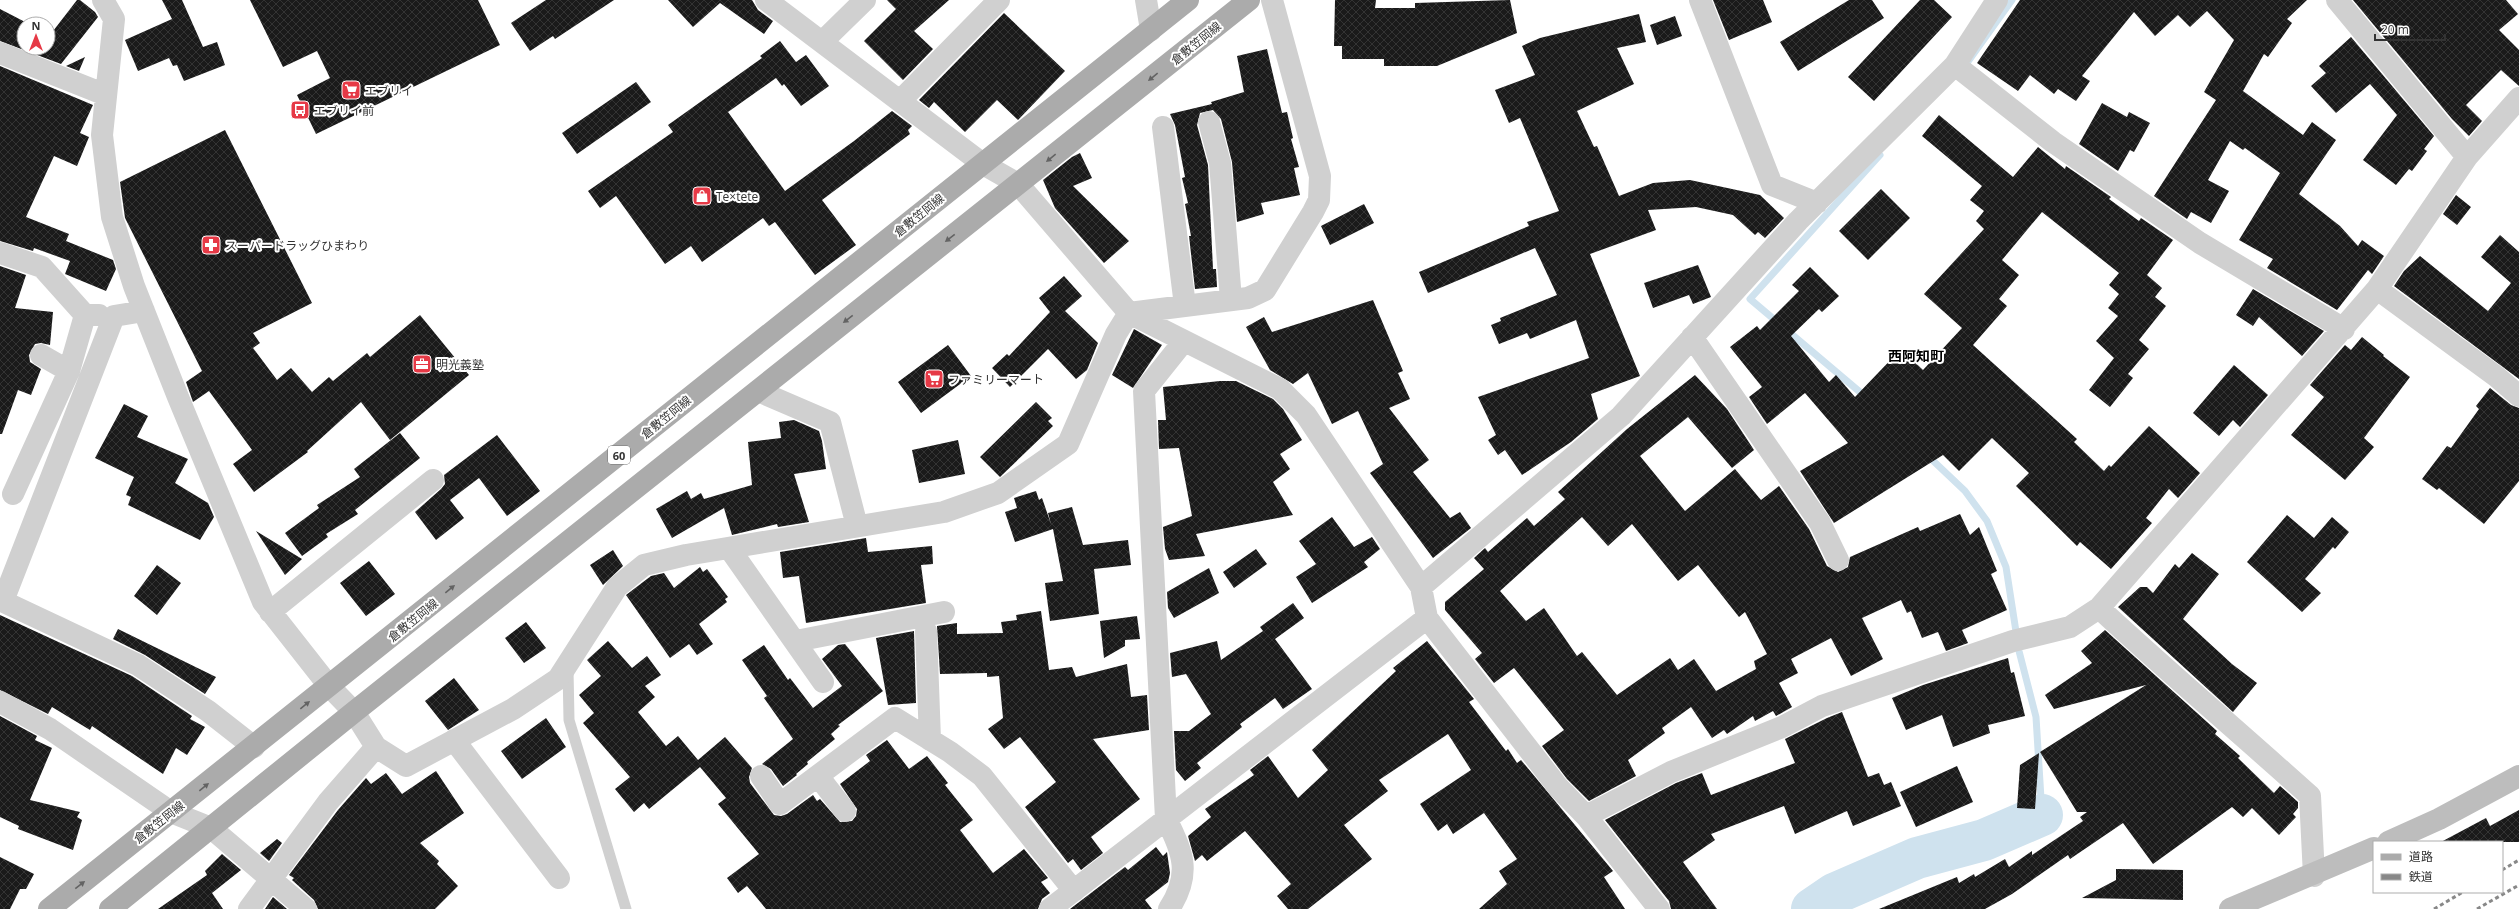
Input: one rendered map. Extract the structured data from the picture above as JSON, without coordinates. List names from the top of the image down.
{
  "streets": {
    "main road": ["倉敷笠岡線", "60"]
  },
  "districts": ["西阿知町"],
  "places": {
    "supermarket": ["エブリイ", "ファミリーマート"],
    "bus stop": ["エブリイ前"],
    "shop": ["Te×tete"],
    "pharmacy": ["スーパードラッグひまわり"],
    "office": ["明光義塾"]
  },
  "legend": ["道路", "鉄道"],
  "scale_bar": "20 m",
  "north": "top"
}
